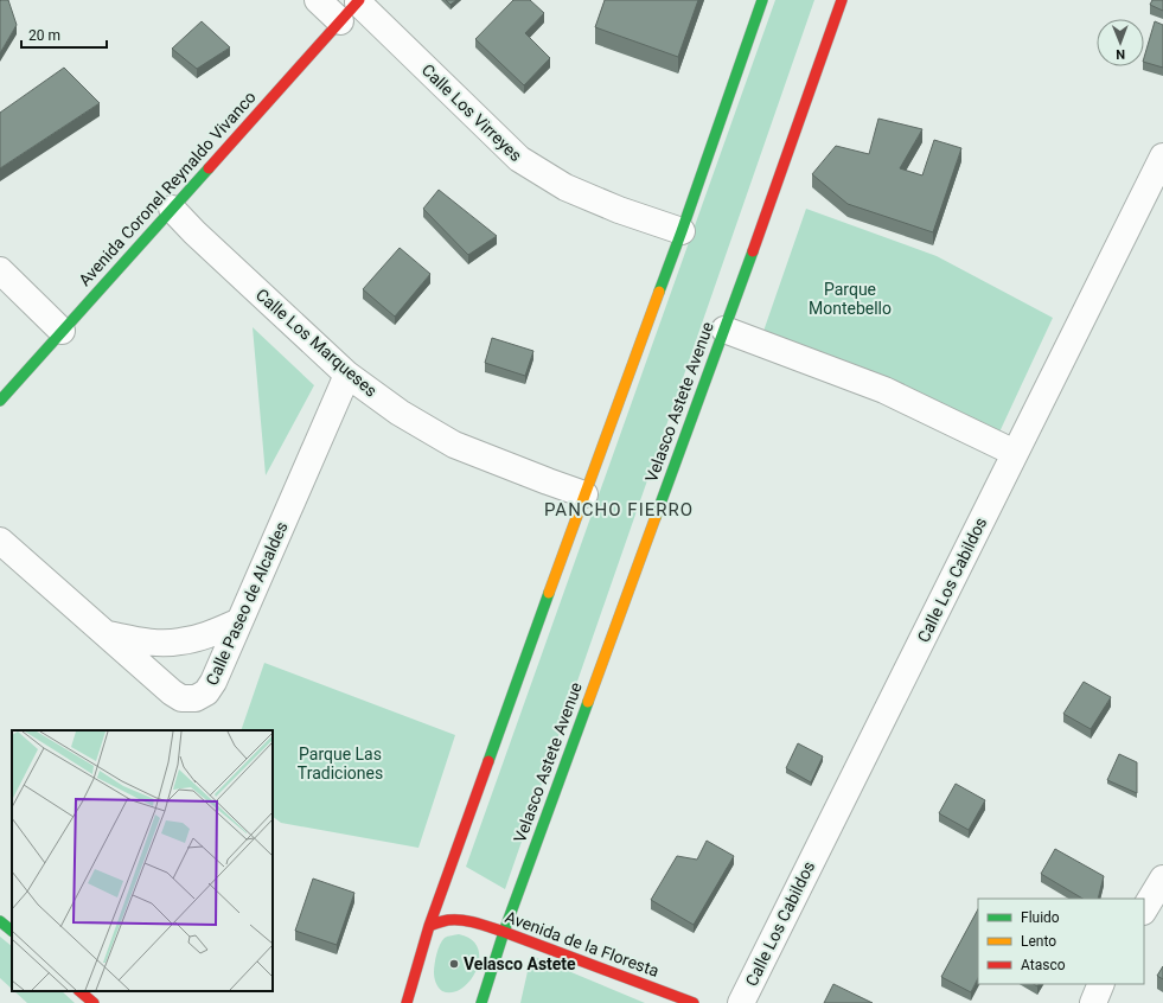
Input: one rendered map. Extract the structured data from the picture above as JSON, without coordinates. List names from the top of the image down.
{
  "streets": {
    "main road": ["Avenida Coronel Reynaldo Vivanco", "Velasco Astete Avenue", "Avenida de la Floresta"],
    "street": [
      "Calle Los Virreyes",
      "Calle Los Marqueses",
      "Calle Los Cabildos",
      "Calle Paseo de Alcaldes"
    ]
  },
  "crossings": [
    ["Calle Los Virreyes", "Avenida Coronel Reynaldo Vivanco"],
    ["Avenida Coronel Reynaldo Vivanco", "Calle Los Marqueses"],
    ["Calle Los Marqueses", "Calle Paseo de Alcaldes"],
    ["Velasco Astete Avenue", "Avenida de la Floresta"]
  ],
  "districts": ["PANCHO FIERRO"],
  "parks": ["Parque Montebello", "Parque Las Tradiciones"],
  "places": ["Velasco Astete"],
  "legend": ["Fluido", "Lento", "Atasco"],
  "scale_bar": "20 m",
  "north": "bottom"
}
